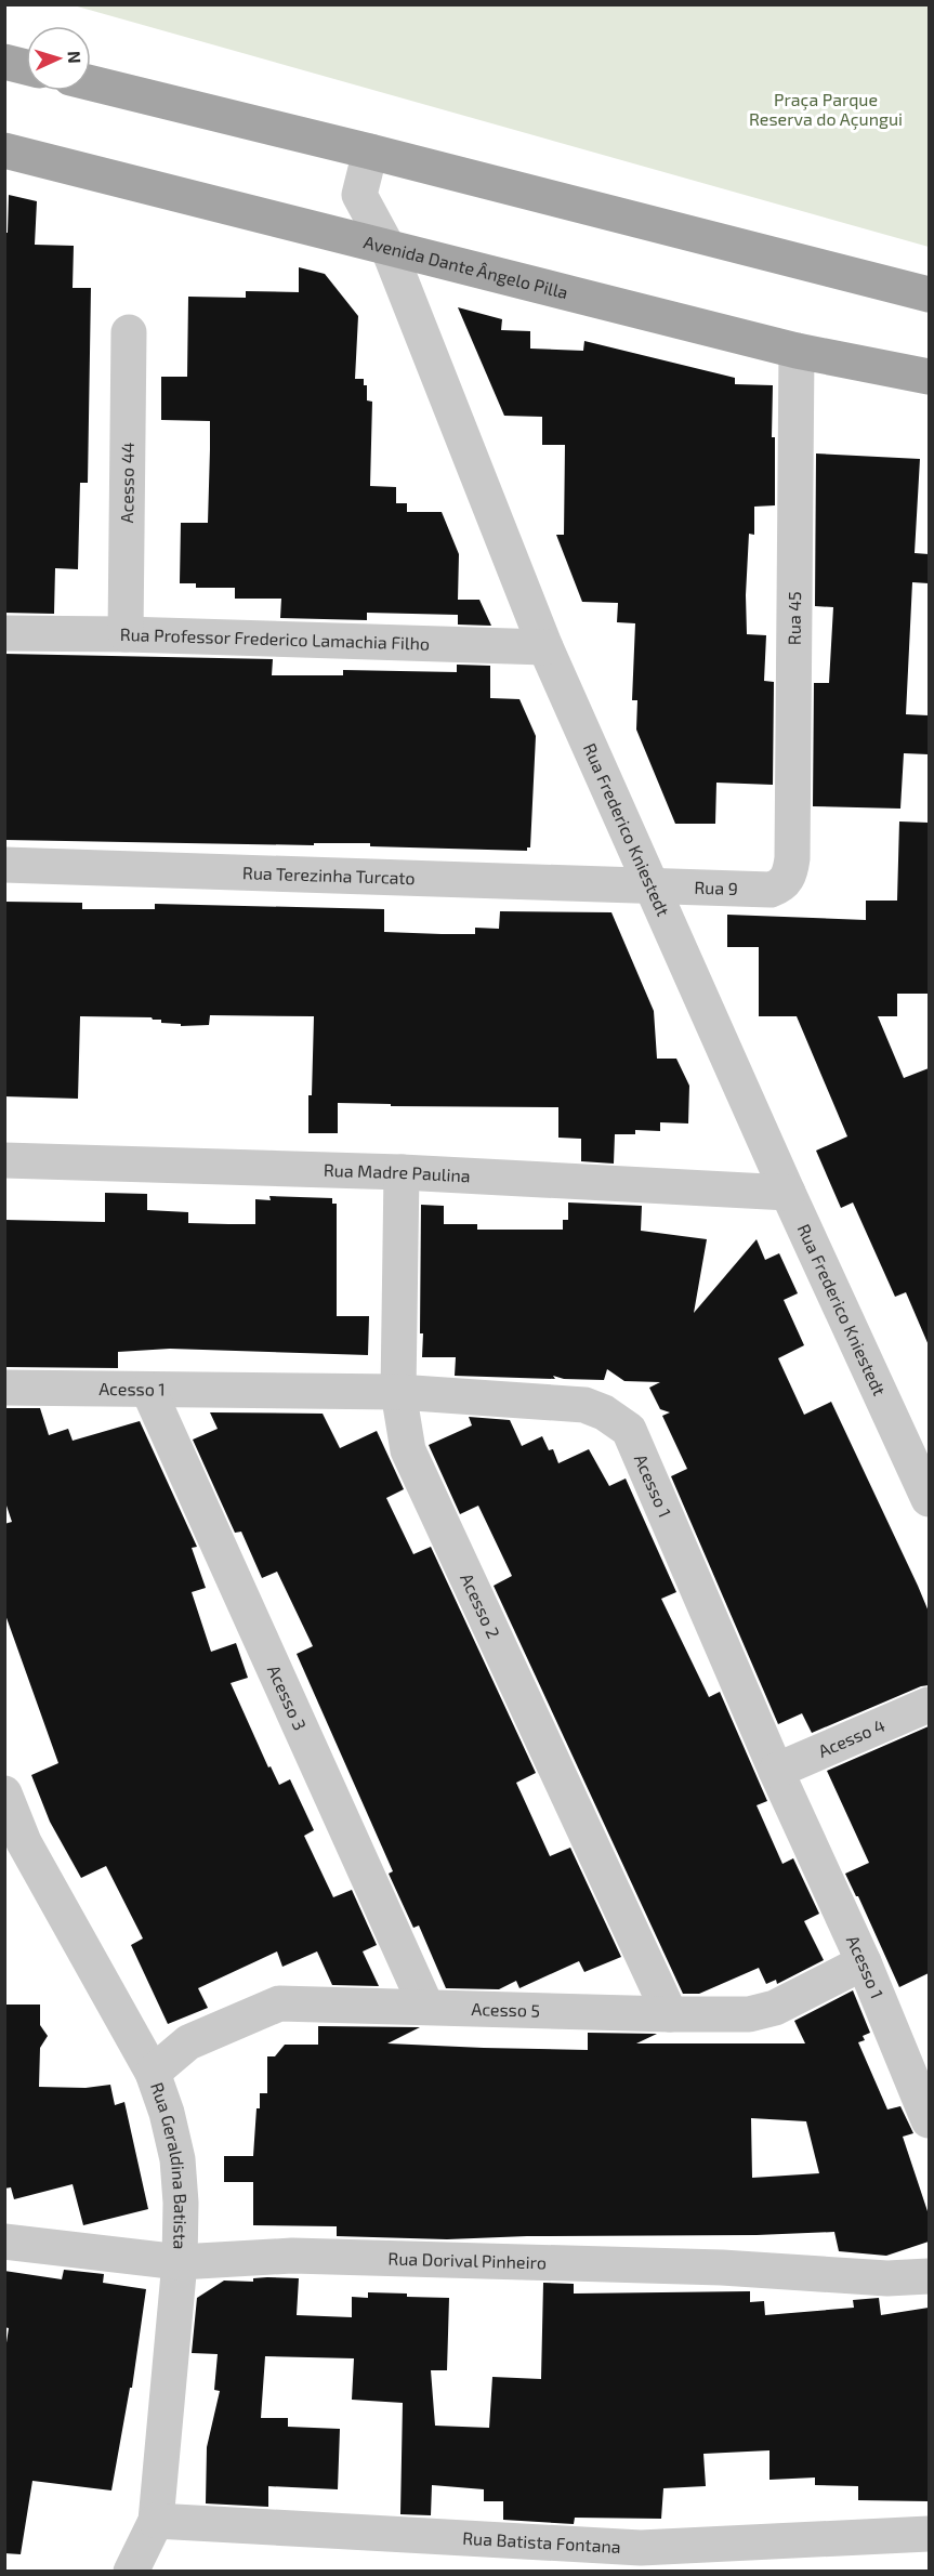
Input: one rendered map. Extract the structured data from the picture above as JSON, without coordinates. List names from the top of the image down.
{
  "streets": {
    "main road": ["Avenida Dante Ângelo Pilla"],
    "street": [
      "Acesso 44",
      "Rua 45",
      "Rua Professor Frederico Lamachia Filho",
      "Rua Frederico Kniestedt",
      "Rua Terezinha Turcato",
      "Rua 9",
      "Rua Madre Paulina",
      "Acesso 1",
      "Acesso 2",
      "Acesso 3",
      "Acesso 4",
      "Acesso 5",
      "Rua Geraldina Batista",
      "Rua Dorival Pinheiro",
      "Rua Batista Fontana"
    ]
  },
  "crossings": [
    ["Avenida Dante Ângelo Pilla", "Rua 45"],
    ["Avenida Dante Ângelo Pilla", "Rua Frederico Kniestedt"],
    ["Acesso 44", "Rua Professor Frederico Lamachia Filho"],
    ["Rua 45", "Rua 9"],
    ["Rua Professor Frederico Lamachia Filho", "Rua Frederico Kniestedt"],
    ["Rua Frederico Kniestedt", "Rua Terezinha Turcato"],
    ["Rua Frederico Kniestedt", "Rua 9"],
    ["Rua Frederico Kniestedt", "Rua Madre Paulina"],
    ["Rua Terezinha Turcato", "Rua 9"],
    ["Rua Madre Paulina", "Acesso 2"],
    ["Acesso 1", "Acesso 2"],
    ["Acesso 1", "Acesso 3"],
    ["Acesso 1", "Acesso 4"],
    ["Acesso 1", "Acesso 5"],
    ["Acesso 2", "Acesso 5"],
    ["Acesso 3", "Acesso 5"],
    ["Acesso 5", "Rua Geraldina Batista"],
    ["Rua Geraldina Batista", "Rua Dorival Pinheiro"],
    ["Rua Geraldina Batista", "Rua Batista Fontana"]
  ],
  "parks": ["Praça Parque Reserva do Açungui"],
  "north": "right"
}
